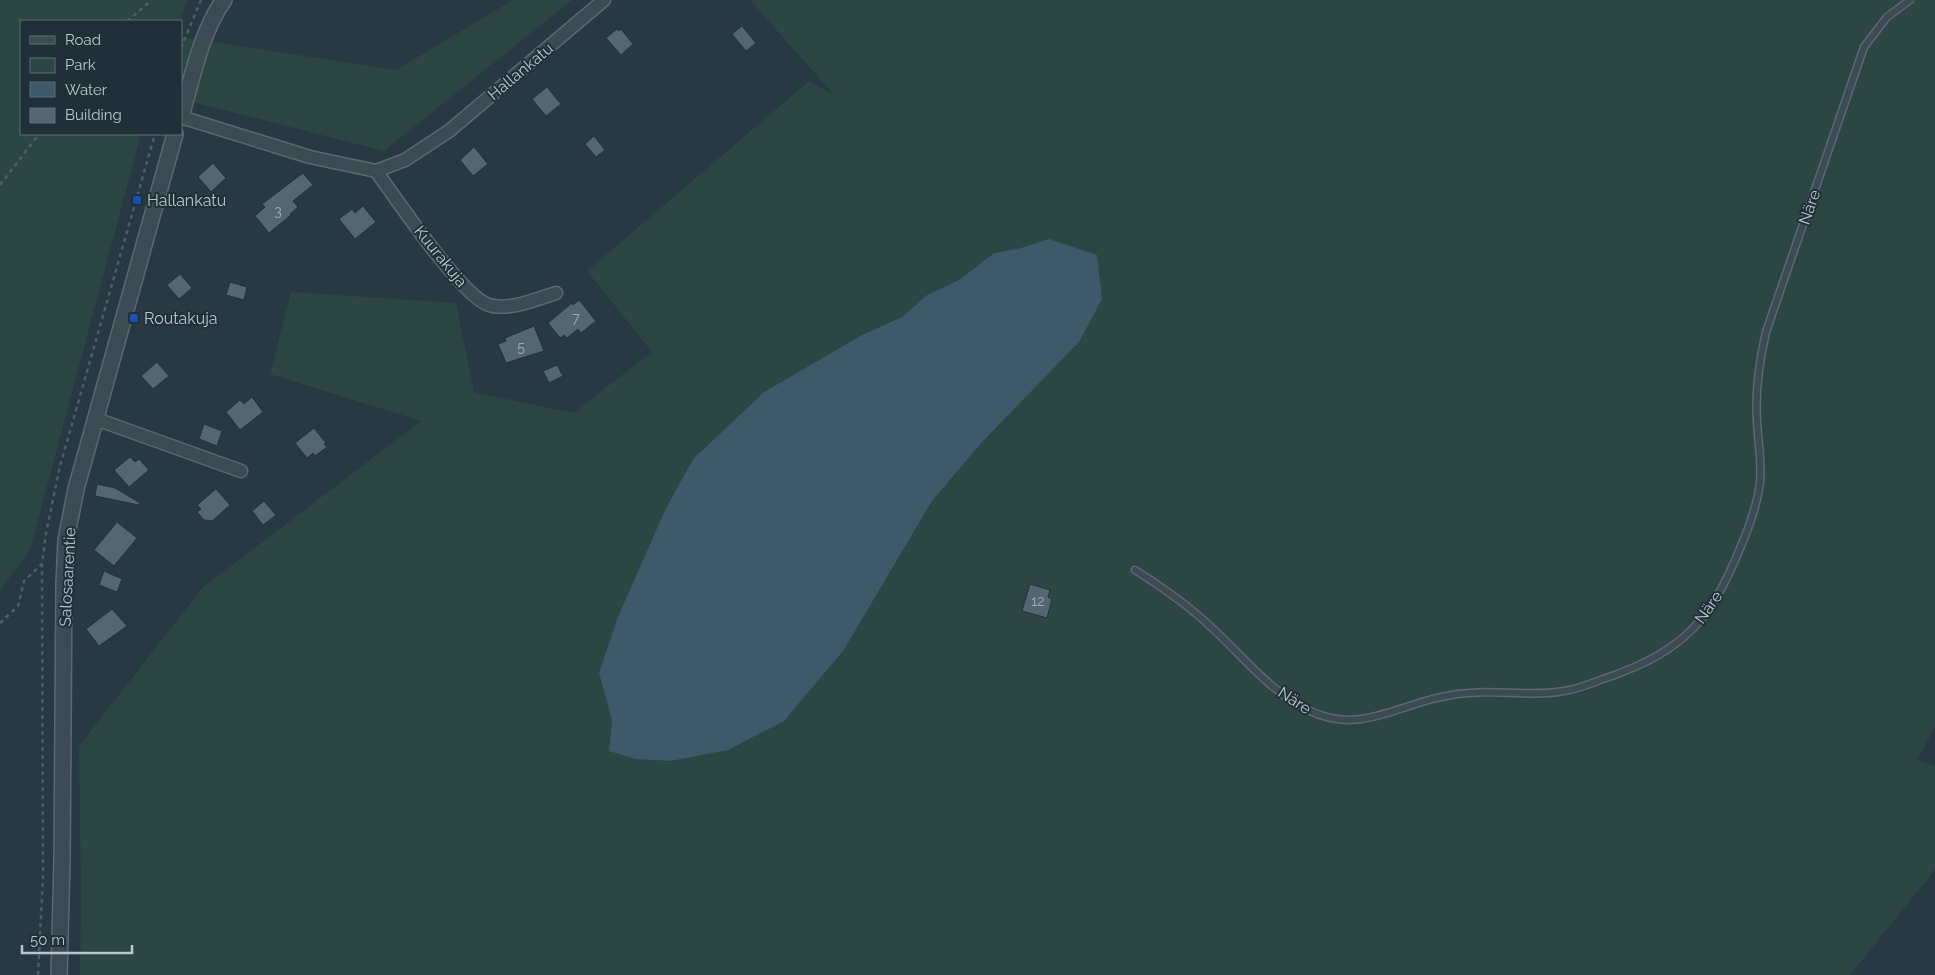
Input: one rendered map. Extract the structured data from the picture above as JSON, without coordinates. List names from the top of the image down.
{
  "streets": {
    "street": ["Hallankatu", "Kuurakuja", "Salosaarentie"],
    "lane": ["Näre"]
  },
  "crossings": [
    ["Hallankatu", "Kuurakuja"]
  ],
  "places": {
    "transit": ["Hallankatu", "Routakuja"]
  },
  "house_numbers": [
    "3",
    "7",
    "5",
    "12"
  ],
  "legend": [
    "Road",
    "Park",
    "Water",
    "Building"
  ],
  "scale_bar": "50 m"
}
